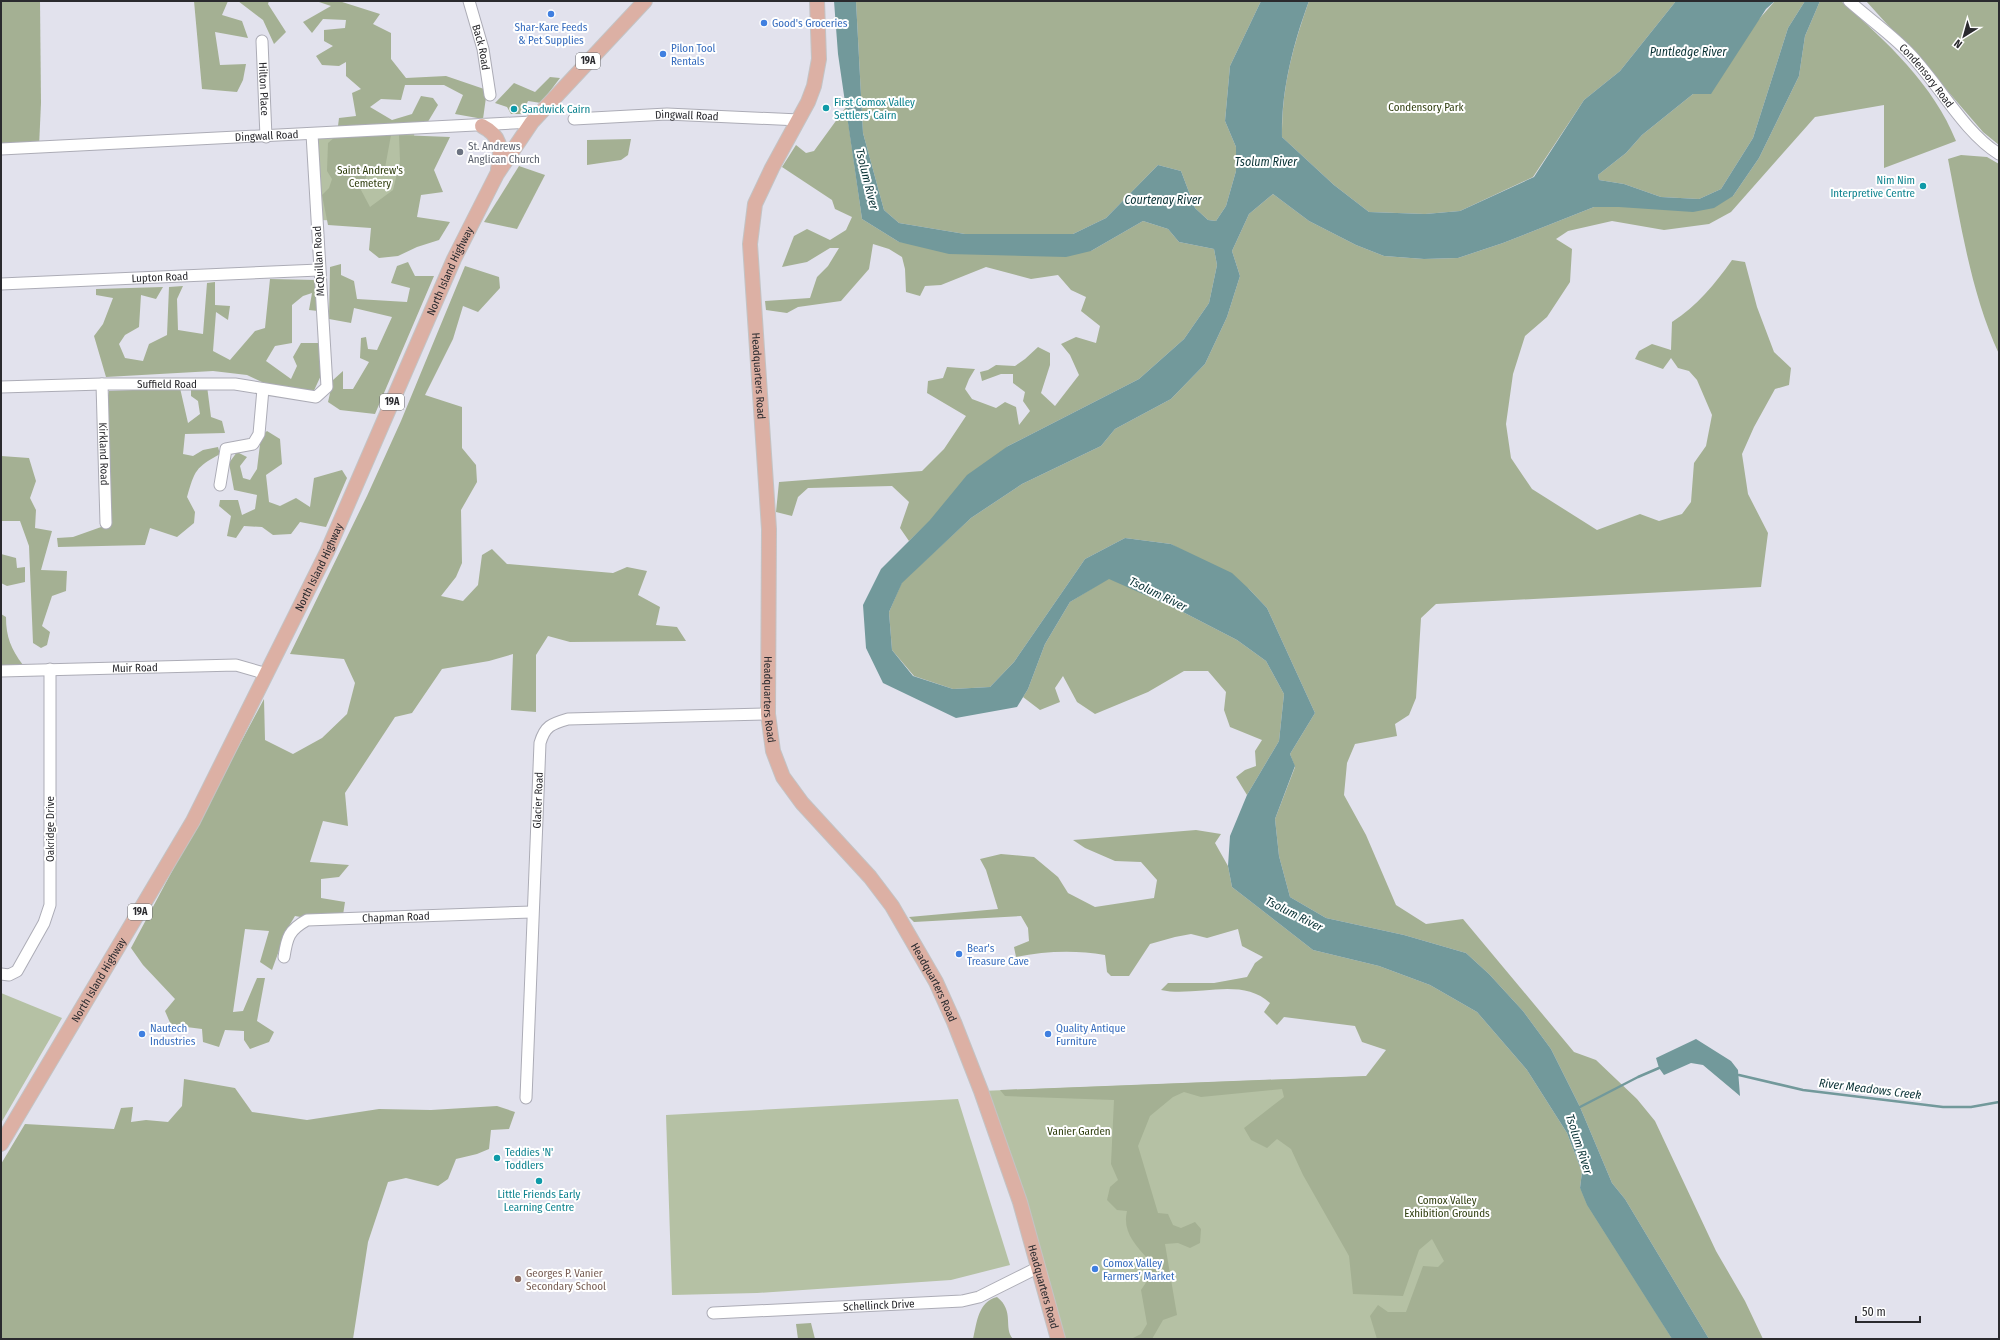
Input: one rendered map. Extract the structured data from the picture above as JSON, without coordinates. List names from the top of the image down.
{
  "streets": {
    "main road": ["19A", "North Island Highway", "Headquarters Road"],
    "street": [
      "Back Road",
      "Condensory Road",
      "Hilton Place",
      "Dingwall Road",
      "McQuillan Road",
      "Lupton Road",
      "Suffield Road",
      "Kirkland Road",
      "Muir Road",
      "Glacier Road",
      "Oakridge Drive",
      "Chapman Road",
      "Schellinck Drive"
    ]
  },
  "crossings": [
    ["Hilton Place", "Dingwall Road"],
    ["Dingwall Road", "McQuillan Road"],
    ["Dingwall Road", "North Island Highway"],
    ["Dingwall Road", "Headquarters Road"],
    ["McQuillan Road", "Lupton Road"],
    ["McQuillan Road", "Suffield Road"],
    ["North Island Highway", "Muir Road"],
    ["Headquarters Road", "Glacier Road"],
    ["Headquarters Road", "Schellinck Drive"],
    ["Suffield Road", "Kirkland Road"],
    ["Muir Road", "Oakridge Drive"],
    ["Glacier Road", "Chapman Road"]
  ],
  "water": [
    "Puntledge River",
    "Tsolum River",
    "Courtenay River",
    "River Meadows Creek"
  ],
  "parks": [
    "Condensory Park",
    "Saint Andrew's Cemetery",
    "Vanier Garden",
    "Comox Valley Exhibition Grounds"
  ],
  "places": [
    "Shar-Kare Feeds & Pet Supplies",
    "Good's Groceries",
    "Pilon Tool Rentals",
    "First Comox Valley Settlers' Cairn",
    "Sandwick Cairn",
    "St. Andrews Anglican Church",
    "Nim Nim Interpretive Centre",
    "Bear's Treasure Cave",
    "Nautech Industries",
    "Quality Antique Furniture",
    "Teddies 'N' Toddlers",
    "Little Friends Early Learning Centre",
    "Comox Valley Farmers’ Market",
    "Georges P. Vanier Secondary School"
  ],
  "scale_bar": "50 m",
  "north": "bottom left"
}
